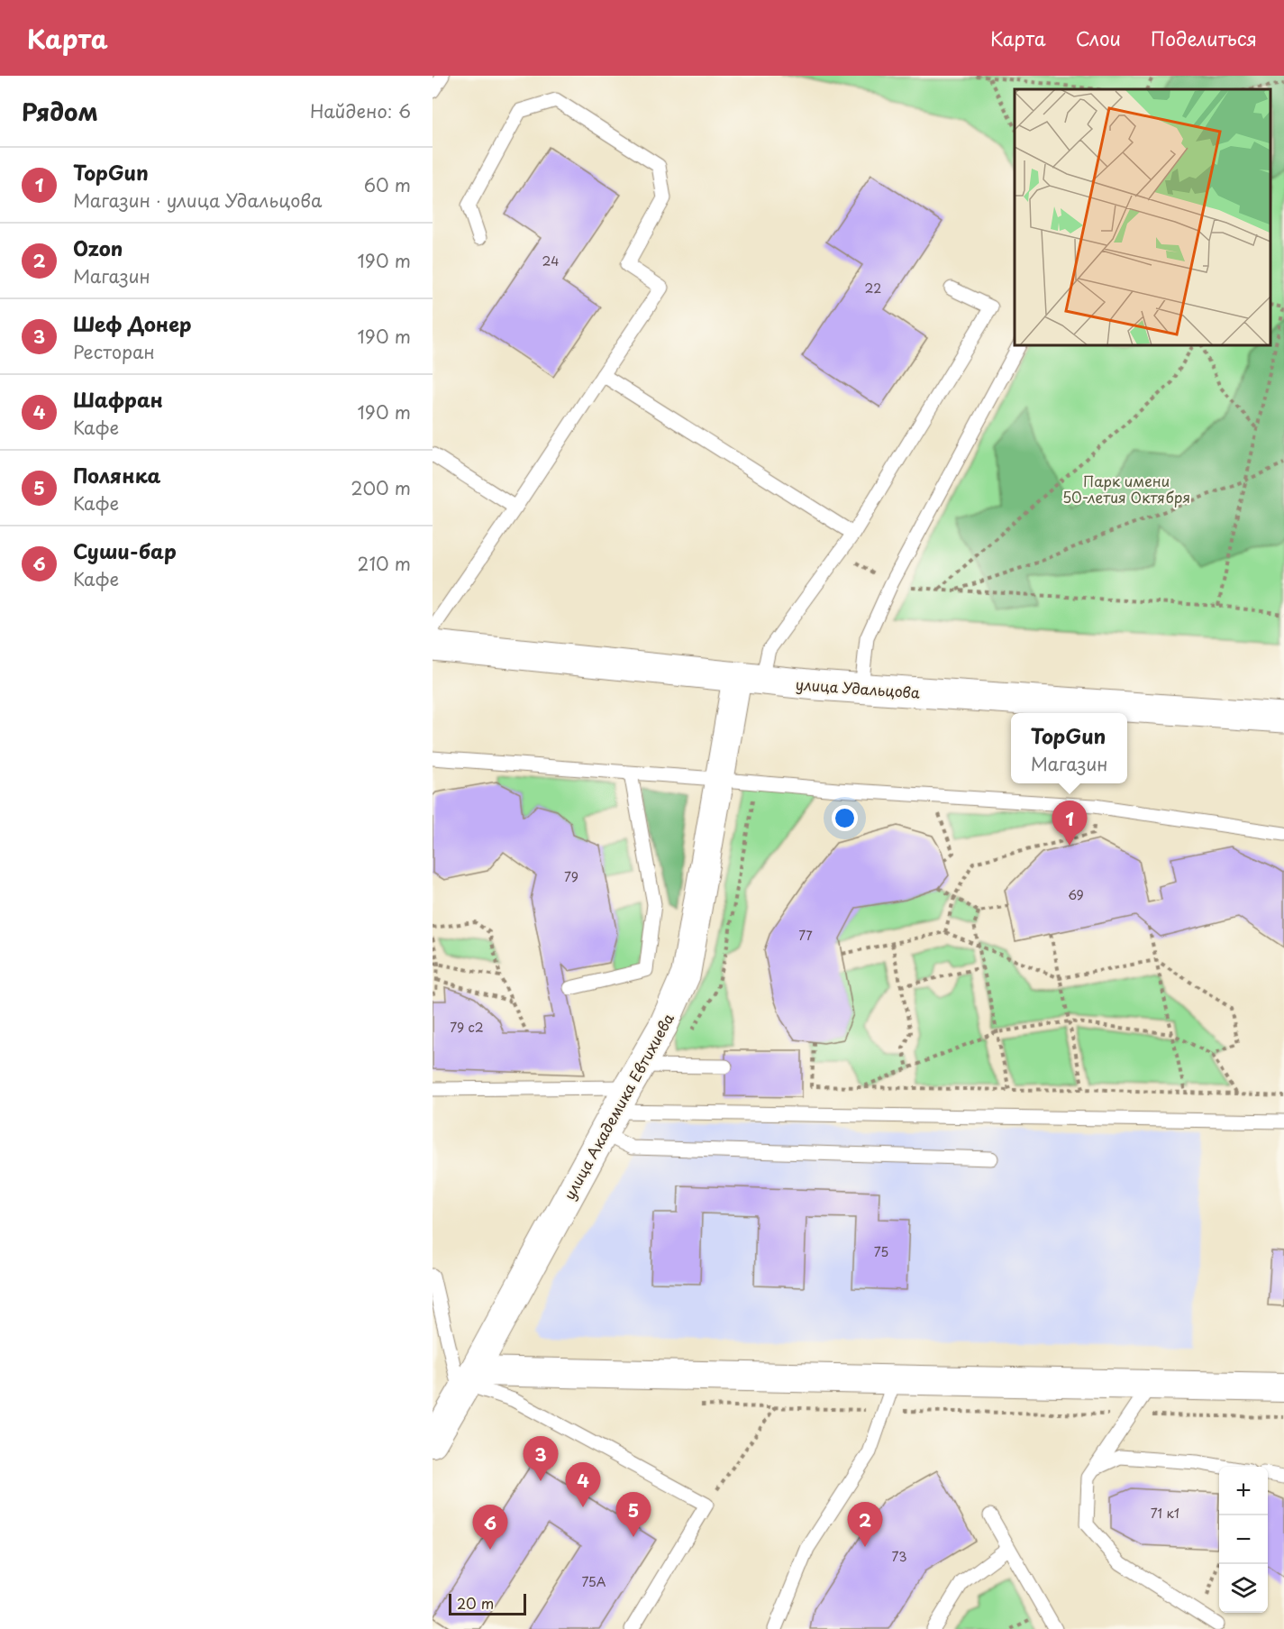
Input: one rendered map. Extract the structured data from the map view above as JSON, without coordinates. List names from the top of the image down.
{
  "streets": {
    "street": ["улица Удальцова", "улица Академика Евтихиева"]
  },
  "crossings": [
    ["улица Удальцова", "улица Академика Евтихиева"]
  ],
  "parks": ["Парк имени 50-летия Октября"],
  "house_numbers": [
    "24",
    "22",
    "79",
    "69",
    "77",
    "79 с2",
    "75",
    "71 к1",
    "73",
    "75А"
  ],
  "scale_bar": "20 m",
  "page": {
    "header": "Карта",
    "nav": ["Карта", "Слои", "Поделиться"],
    "heading": ["Рядом", "Найдено: 6"],
    "list": [
      {
        "mark": "1",
        "name": "TopGun",
        "note": "Магазин · улица Удальцова",
        "value": "60 m"
      },
      {
        "mark": "2",
        "name": "Ozon",
        "note": "Магазин",
        "value": "190 m"
      },
      {
        "mark": "3",
        "name": "Шеф Донер",
        "note": "Ресторан",
        "value": "190 m"
      },
      {
        "mark": "4",
        "name": "Шафран",
        "note": "Кафе",
        "value": "190 m"
      },
      {
        "mark": "5",
        "name": "Полянка",
        "note": "Кафе",
        "value": "200 m"
      },
      {
        "mark": "6",
        "name": "Суши-бар",
        "note": "Кафе",
        "value": "210 m"
      }
    ],
    "popup": ["TopGun", "Магазин"],
    "pins": [
      "1",
      "3",
      "4",
      "5",
      "2",
      "6"
    ],
    "map_buttons": ["+", "−"],
    "scale": "20 m"
  }
}
